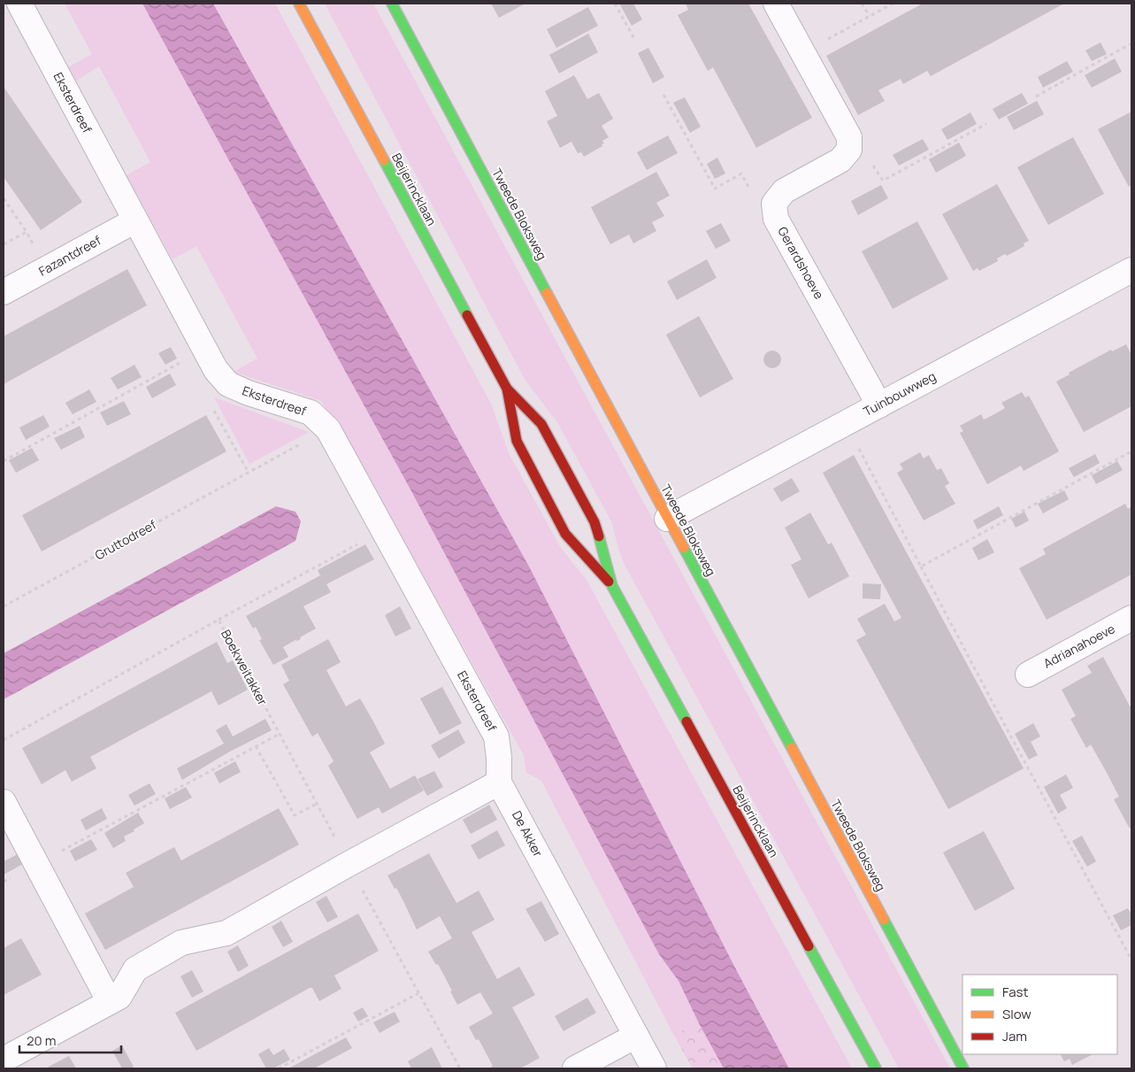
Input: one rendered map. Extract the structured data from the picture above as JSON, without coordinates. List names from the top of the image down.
{
  "streets": {
    "main road": ["Beijerincklaan", "Tweede Bloksweg"],
    "street": [
      "Eksterdreef",
      "Fazantdreef",
      "Gerardshoeve",
      "Tuinbouwweg",
      "Adrianahoeve",
      "De Akker"
    ],
    "path": ["Gruttodreef", "Boekweitakker"]
  },
  "crossings": [
    ["Eksterdreef", "Fazantdreef"],
    ["Eksterdreef", "Gruttodreef"],
    ["Eksterdreef", "De Akker"],
    ["Tweede Bloksweg", "Tuinbouwweg"],
    ["Gerardshoeve", "Tuinbouwweg"]
  ],
  "legend": ["Fast", "Slow", "Jam"],
  "scale_bar": "20 m"
}
